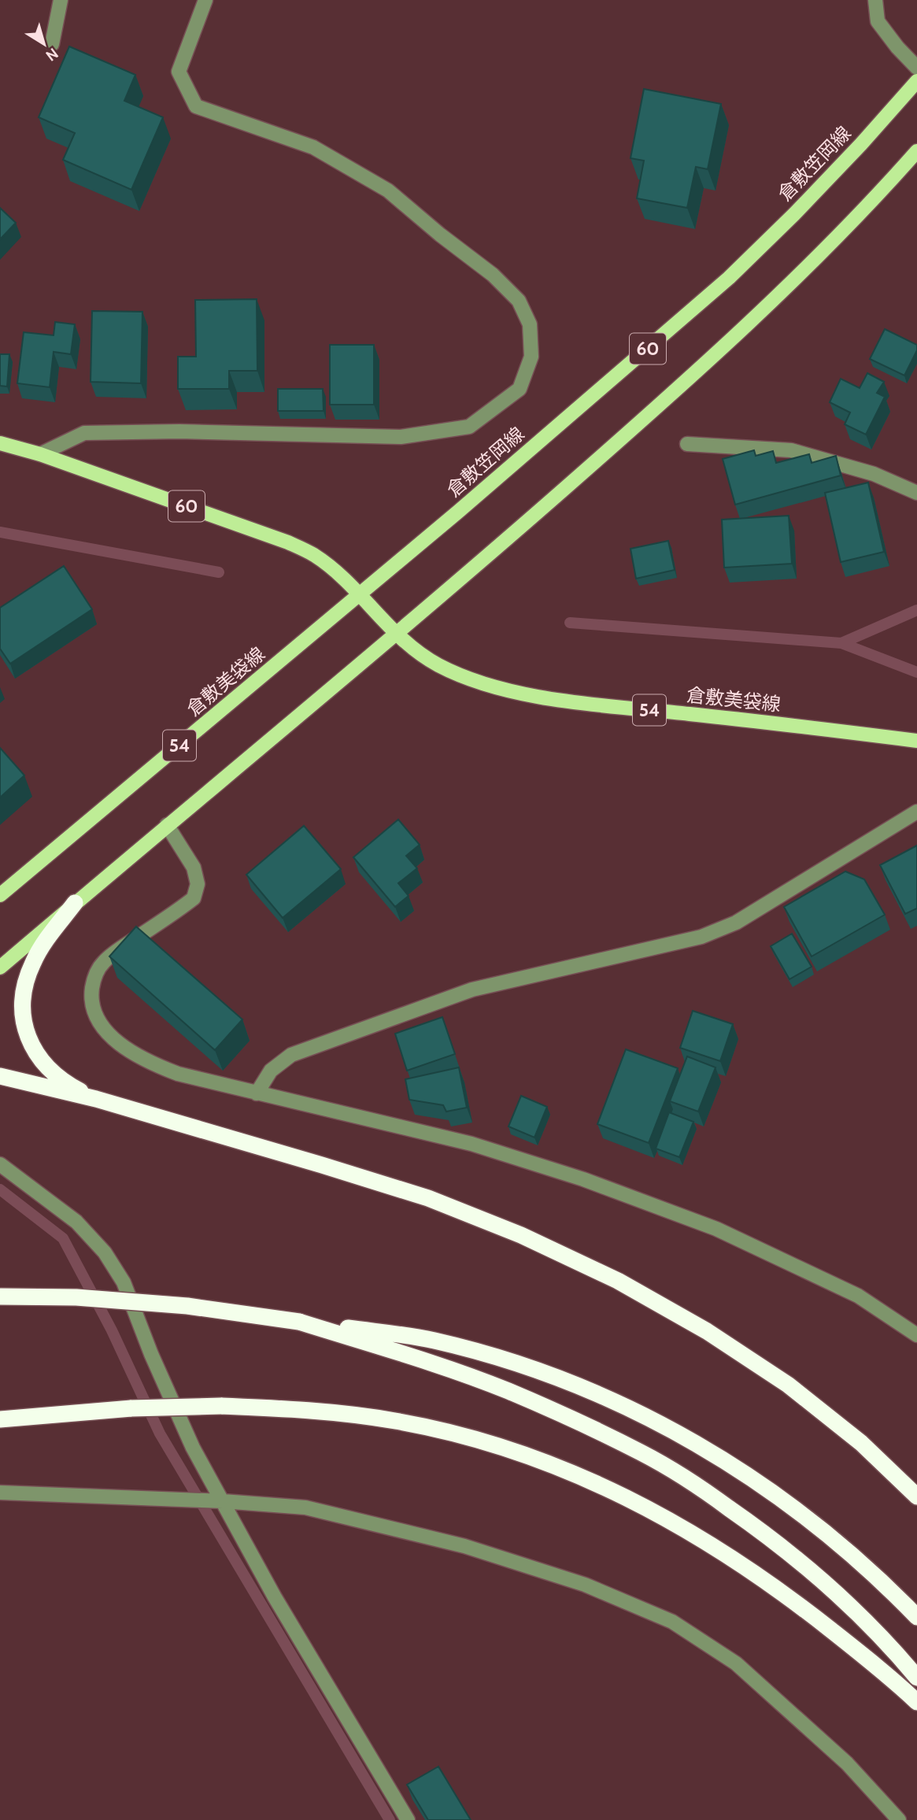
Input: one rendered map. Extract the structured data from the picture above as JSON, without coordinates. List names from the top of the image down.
{
  "streets": {
    "main road": [
      "倉敷笠岡線",
      "60",
      "倉敷美袋線",
      "54"
    ]
  },
  "crossings": [
    ["倉敷笠岡線", "60"],
    ["倉敷笠岡線", "倉敷美袋線"],
    ["60", "倉敷美袋線"]
  ],
  "north": "bottom right"
}
